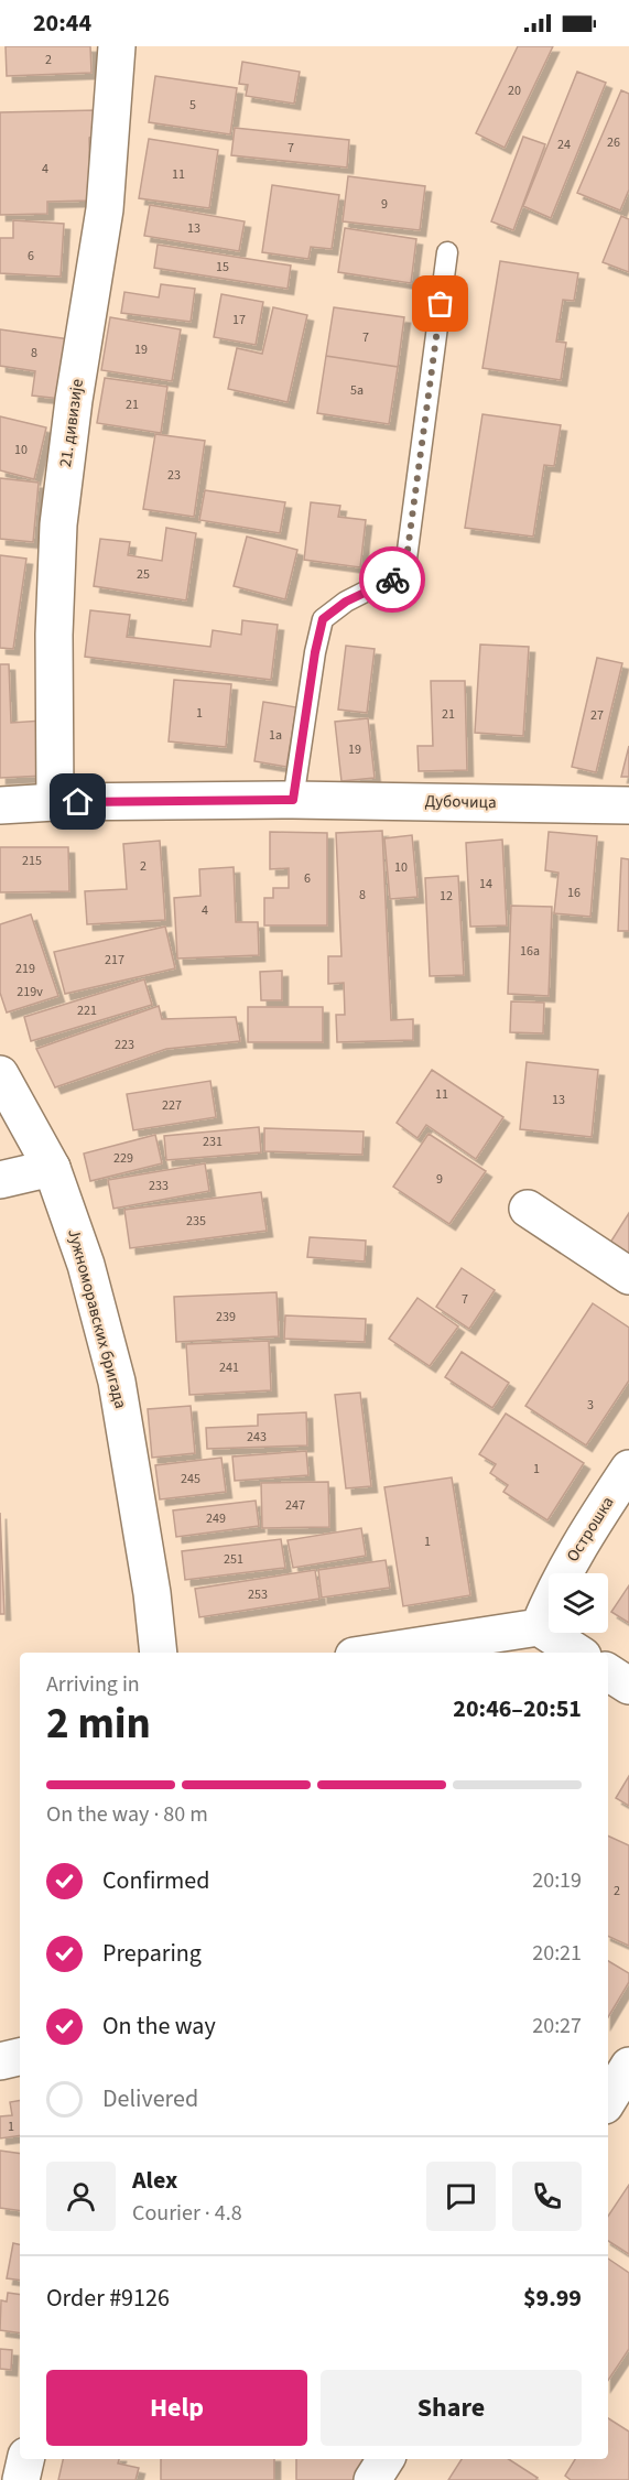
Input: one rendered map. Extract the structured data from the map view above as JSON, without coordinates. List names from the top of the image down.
{
  "streets": {
    "street": [
      "21. дивизије",
      "Дубочица",
      "Јужноморавских бригада",
      "Острошка"
    ]
  },
  "crossings": [
    ["21. дивизије", "Дубочица"]
  ],
  "house_numbers": [
    "2",
    "20",
    "5",
    "26",
    "24",
    "7",
    "4",
    "11",
    "9",
    "13",
    "6",
    "15",
    "17",
    "7",
    "19",
    "8",
    "5a",
    "21",
    "10",
    "23",
    "25",
    "1",
    "21",
    "27",
    "1a",
    "19",
    "215",
    "2",
    "10",
    "6",
    "14",
    "16",
    "8",
    "12",
    "4",
    "16a",
    "217",
    "219",
    "219v",
    "221",
    "223",
    "11",
    "13",
    "227",
    "231",
    "229",
    "9",
    "233",
    "235",
    "7",
    "239",
    "241",
    "3",
    "243",
    "1",
    "245",
    "247",
    "249",
    "1",
    "251",
    "253",
    "2",
    "1"
  ],
  "page": {
    "status": "20:44",
    "heading": ["2 min", "Arriving in", "20:46–20:51"],
    "panel": [
      "Alex",
      "Courier · 4.8",
      "Order #9126",
      "$9.99"
    ],
    "bar": "On the way · 80 m",
    "list": [
      ["Confirmed", "20:19"],
      ["Preparing", "20:21"],
      ["On the way", "20:27"],
      "Delivered"
    ],
    "buttons": ["Help", "Share"]
  }
}
